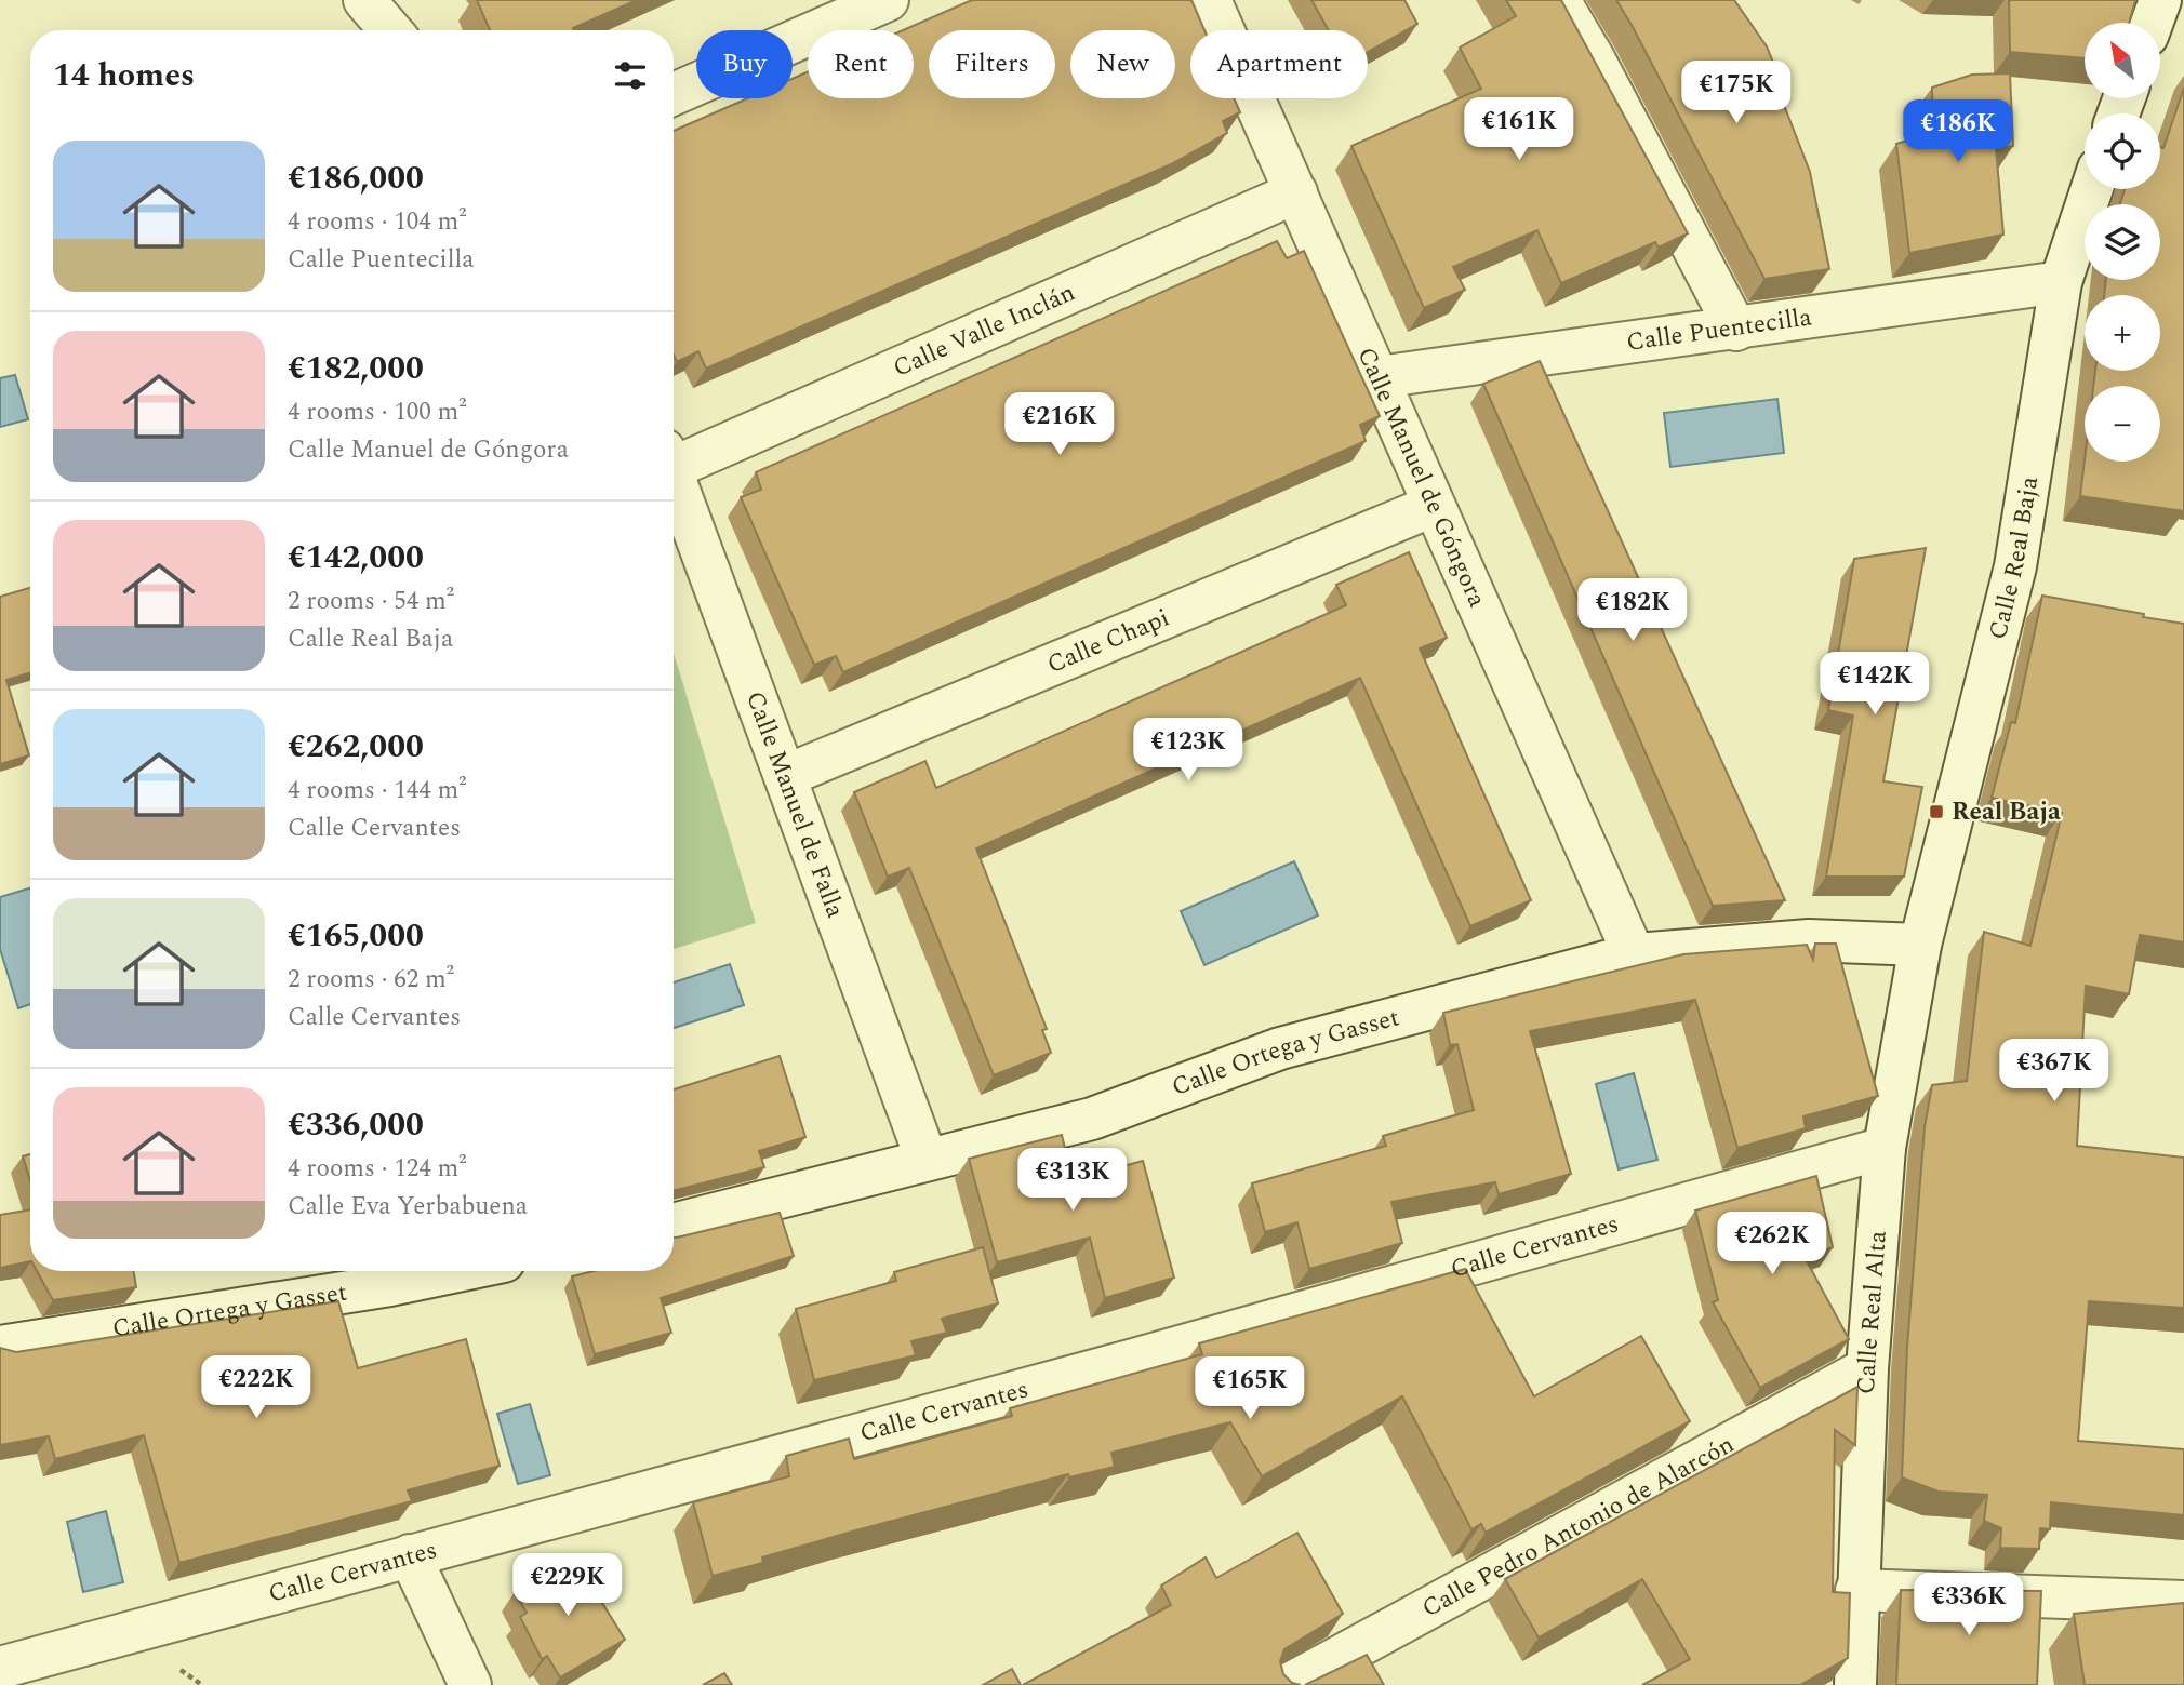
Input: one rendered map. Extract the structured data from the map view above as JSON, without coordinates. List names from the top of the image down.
{
  "streets": {
    "street": [
      "Calle Valle Inclán",
      "Calle Puentecilla",
      "Calle Manuel de Góngora",
      "Calle Real Baja",
      "Calle Chapi",
      "Calle Manuel de Falla",
      "Calle Ortega y Gasset",
      "Calle Cervantes",
      "Calle Real Alta",
      "Calle Pedro Antonio de Alarcón"
    ]
  },
  "crossings": [
    ["Calle Valle Inclán", "Calle Manuel de Góngora"],
    ["Calle Puentecilla", "Calle Manuel de Góngora"],
    ["Calle Puentecilla", "Calle Real Baja"],
    ["Calle Manuel de Góngora", "Calle Chapi"],
    ["Calle Manuel de Góngora", "Calle Ortega y Gasset"],
    ["Calle Real Baja", "Calle Ortega y Gasset"],
    ["Calle Real Baja", "Calle Real Alta"],
    ["Calle Chapi", "Calle Manuel de Falla"],
    ["Calle Manuel de Falla", "Calle Ortega y Gasset"],
    ["Calle Ortega y Gasset", "Calle Real Alta"],
    ["Calle Cervantes", "Calle Real Alta"],
    ["Calle Real Alta", "Calle Pedro Antonio de Alarcón"]
  ],
  "places": {
    "transit": ["Real Baja"]
  },
  "north": "top left",
  "page": {
    "map_buttons": ["+", "−"],
    "chip": [
      "Buy",
      "Rent",
      "Filters",
      "New",
      "Apartment"
    ],
    "heading": "14 homes",
    "price": [
      "€175K",
      "€161K",
      "€186K",
      "€216K",
      "€182K",
      "€142K",
      "€123K",
      "€367K",
      "€313K",
      "€262K",
      "€222K",
      "€165K",
      "€229K",
      "€336K"
    ],
    "list": [
      {
        "name": "€186,000",
        "note": "4 rooms · 104 m² · Calle Puentecilla"
      },
      {
        "name": "€182,000",
        "note": "4 rooms · 100 m² · Calle Manuel de Góngora"
      },
      {
        "name": "€142,000",
        "note": "2 rooms · 54 m² · Calle Real Baja"
      },
      {
        "name": "€262,000",
        "note": "4 rooms · 144 m² · Calle Cervantes"
      },
      {
        "name": "€165,000",
        "note": "2 rooms · 62 m² · Calle Cervantes"
      },
      {
        "name": "€336,000",
        "note": "4 rooms · 124 m² · Calle Eva Yerbabuena"
      }
    ]
  }
}
